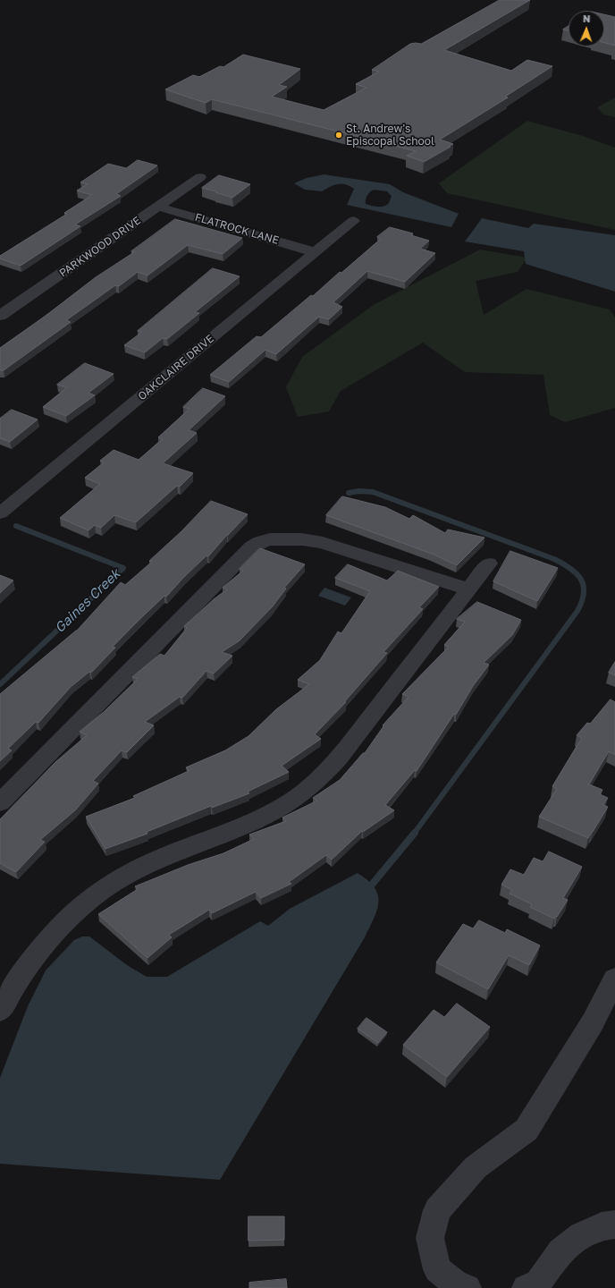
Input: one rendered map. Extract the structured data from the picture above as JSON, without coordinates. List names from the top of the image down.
{
  "streets": {
    "street": ["FLATROCK LANE", "PARKWOOD DRIVE", "OAKCLAIRE DRIVE"]
  },
  "crossings": [
    ["FLATROCK LANE", "PARKWOOD DRIVE"],
    ["FLATROCK LANE", "OAKCLAIRE DRIVE"]
  ],
  "water": ["Gaines Creek"],
  "places": ["St. Andrew's Episcopal School"],
  "north": "top"
}
